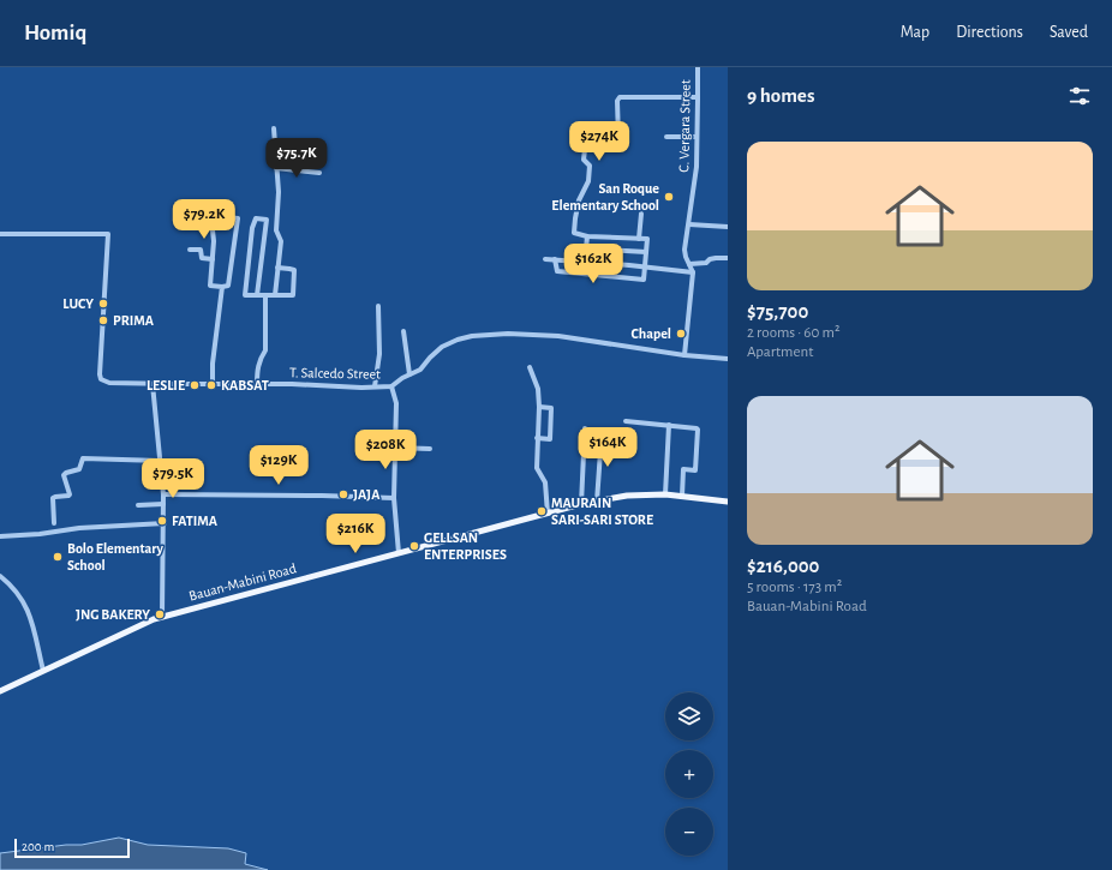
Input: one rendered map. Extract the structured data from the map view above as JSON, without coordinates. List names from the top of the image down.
{
  "streets": {
    "main road": ["Bauan-Mabini Road"],
    "street": ["C. Vergara Street", "T. Salcedo Street"]
  },
  "crossings": [
    ["C. Vergara Street", "T. Salcedo Street"]
  ],
  "places": [
    "San Roque Elementary School",
    "LUCY",
    "PRIMA",
    "Chapel",
    "LESLIE",
    "KABSAT",
    "JAJA",
    "MAURAIN SARI-SARI STORE",
    "FATIMA",
    "GELLSAN ENTERPRISES",
    "Bolo Elementary School",
    "JNG BAKERY"
  ],
  "scale_bar": "200 m",
  "page": {
    "header": "Homiq",
    "nav": ["Map", "Directions", "Saved"],
    "heading": "9 homes",
    "price": [
      "$274K",
      "$75.7K",
      "$79.2K",
      "$162K",
      "$164K",
      "$208K",
      "$129K",
      "$79.5K",
      "$216K"
    ],
    "list": [
      {
        "name": "$75,700",
        "note": "2 rooms · 60 m² · Apartment"
      },
      {
        "name": "$216,000",
        "note": "5 rooms · 173 m² · Bauan-Mabini Road"
      }
    ],
    "map_buttons": ["+", "−"],
    "scale": "200 m"
  }
}
